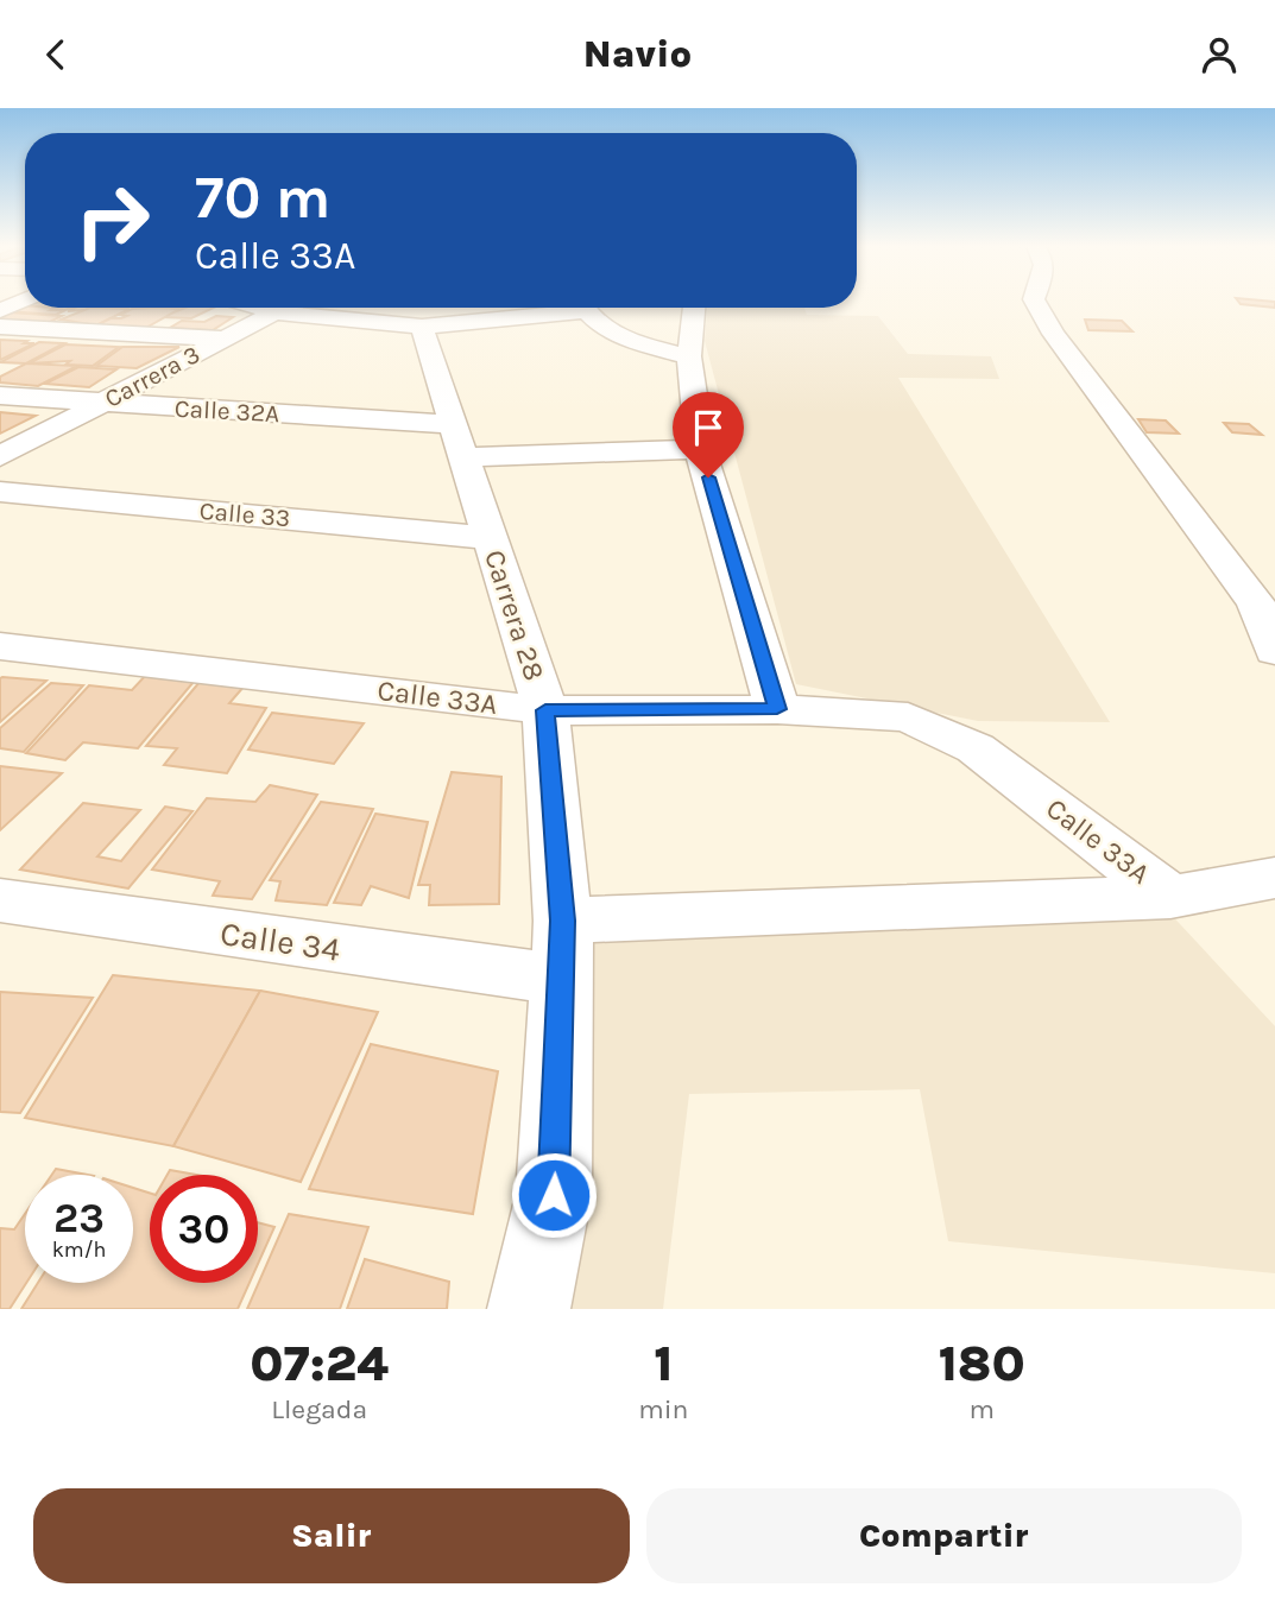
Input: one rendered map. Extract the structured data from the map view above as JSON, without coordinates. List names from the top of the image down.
{
  "streets": {
    "street": [
      "Carrera 3",
      "Calle 32A",
      "Calle 33",
      "Carrera 28",
      "Calle 33A",
      "Calle 34"
    ]
  },
  "crossings": [
    ["Carrera 3", "Calle 32A"],
    ["Calle 32A", "Carrera 28"],
    ["Calle 33", "Carrera 28"],
    ["Carrera 28", "Calle 33A"],
    ["Carrera 28", "Calle 34"]
  ],
  "page": {
    "header": "Navio",
    "turn": ["70 m", "Calle 33A"],
    "speed": "23 km/h",
    "limit": "30",
    "eta": [
      "07:24",
      "Llegada",
      "1",
      "min",
      "180",
      "m"
    ],
    "buttons": ["Salir", "Compartir"]
  }
}
